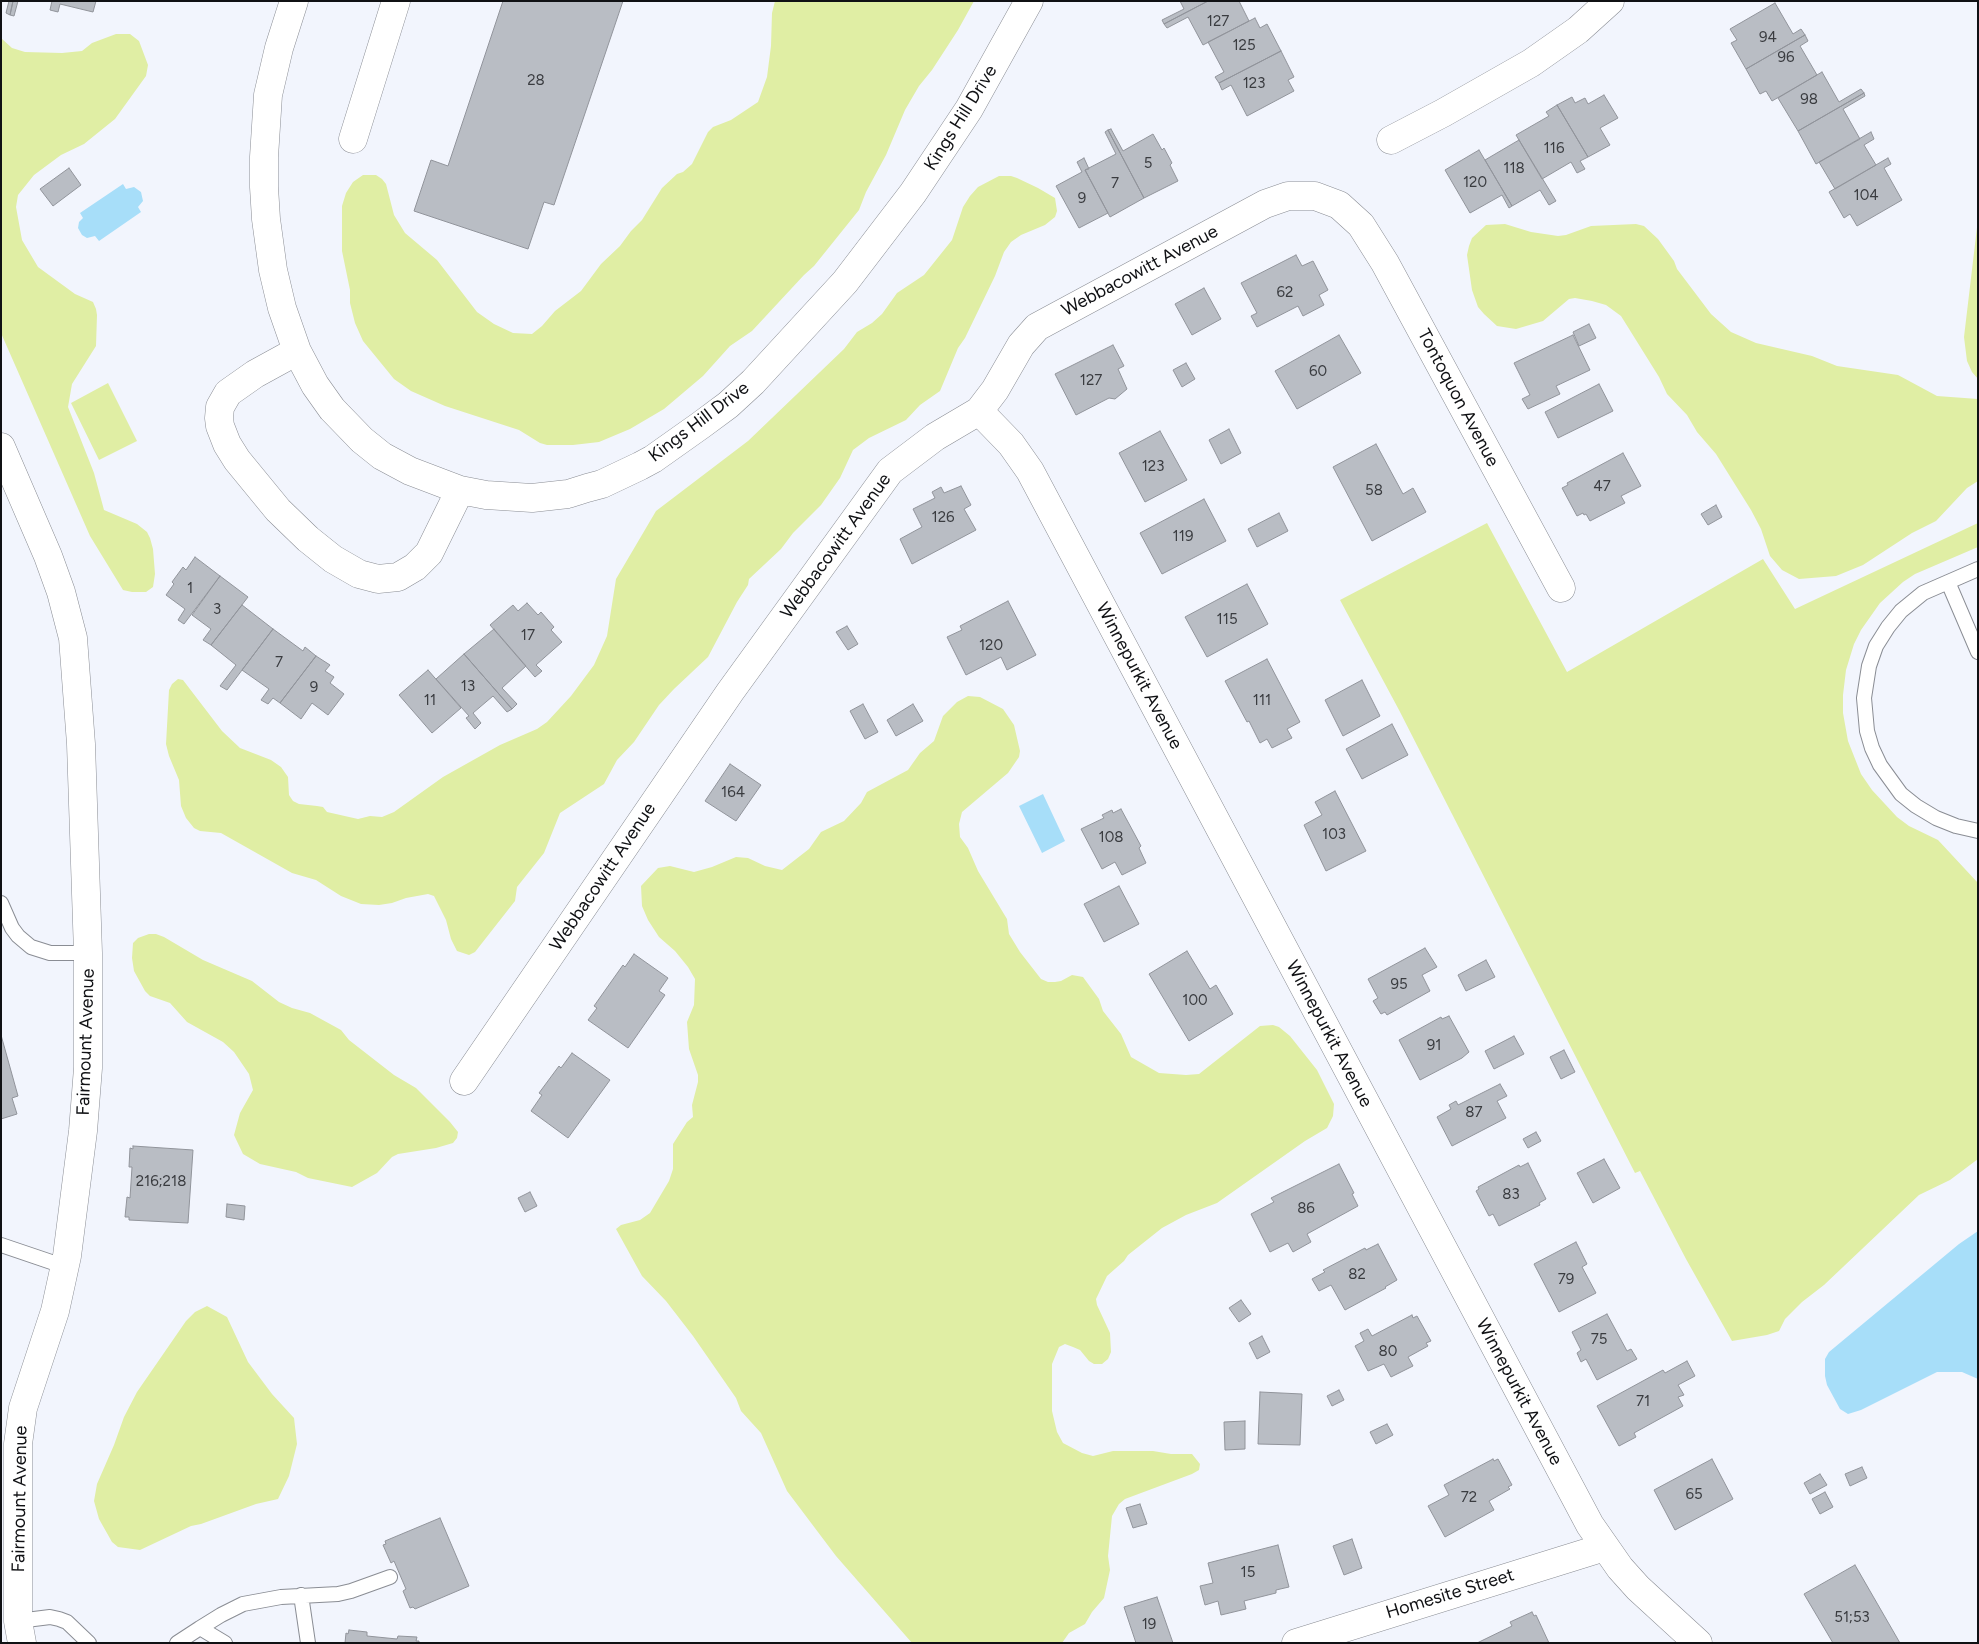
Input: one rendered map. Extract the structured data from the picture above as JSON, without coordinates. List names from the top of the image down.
{
  "streets": {
    "street": [
      "Kings Hill Drive",
      "Webbacowitt Avenue",
      "Tontoquon Avenue",
      "Winnepurkit Avenue",
      "Fairmount Avenue",
      "Homesite Street"
    ]
  },
  "crossings": [
    ["Webbacowitt Avenue", "Tontoquon Avenue"],
    ["Webbacowitt Avenue", "Winnepurkit Avenue"],
    ["Winnepurkit Avenue", "Homesite Street"]
  ],
  "house_numbers": [
    "127",
    "94",
    "125",
    "96",
    "28",
    "123",
    "98",
    "116",
    "5",
    "118",
    "120",
    "7",
    "104",
    "9",
    "62",
    "60",
    "127",
    "123",
    "47",
    "58",
    "126",
    "119",
    "1",
    "3",
    "115",
    "17",
    "120",
    "7",
    "13",
    "9",
    "11",
    "111",
    "164",
    "103",
    "108",
    "95",
    "100",
    "91",
    "87",
    "216;218",
    "83",
    "86",
    "82",
    "79",
    "75",
    "80",
    "71",
    "65",
    "72",
    "15",
    "51;53",
    "19"
  ]
}
